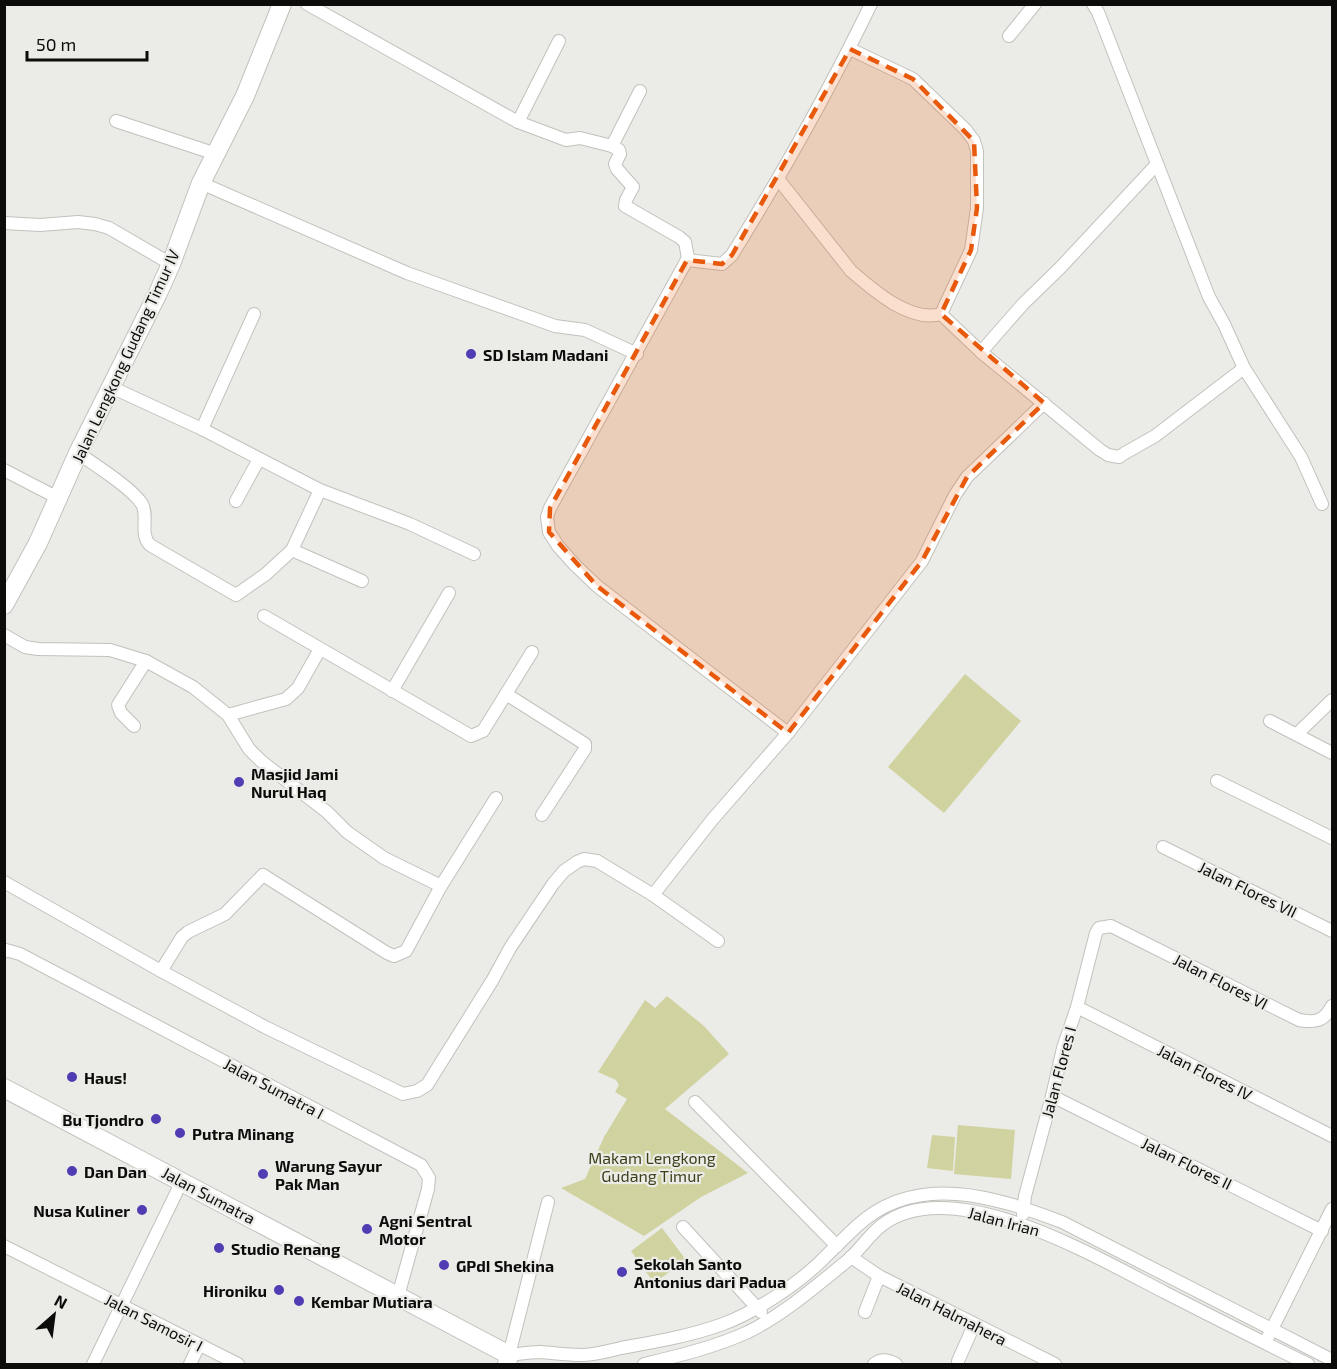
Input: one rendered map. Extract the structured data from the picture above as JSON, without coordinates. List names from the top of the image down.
{
  "streets": {
    "street": [
      "Jalan Lengkong Gudang Timur IV",
      "Jalan Flores VII",
      "Jalan Flores VI",
      "Jalan Flores I",
      "Jalan Flores IV",
      "Jalan Sumatra I",
      "Jalan Flores II",
      "Jalan Sumatra",
      "Jalan Irian",
      "Jalan Halmahera",
      "Jalan Samosir I"
    ]
  },
  "crossings": [
    ["Jalan Flores VI", "Jalan Flores I"],
    ["Jalan Flores I", "Jalan Flores IV"],
    ["Jalan Flores I", "Jalan Flores II"],
    ["Jalan Flores I", "Jalan Irian"],
    ["Jalan Sumatra I", "Jalan Sumatra"],
    ["Jalan Sumatra", "Jalan Irian"],
    ["Jalan Irian", "Jalan Halmahera"]
  ],
  "parks": ["Makam Lengkong Gudang Timur"],
  "places": [
    "SD Islam Madani",
    "Masjid Jami Nurul Haq",
    "Haus!",
    "Bu Tjondro",
    "Putra Minang",
    "Dan Dan",
    "Warung Sayur Pak Man",
    "Nusa Kuliner",
    "Agni Sentral Motor",
    "Studio Renang",
    "GPdI Shekina",
    "Sekolah Santo Antonius dari Padua",
    "Hironiku",
    "Kembar Mutiara"
  ],
  "scale_bar": "50 m",
  "north": "top right"
}
